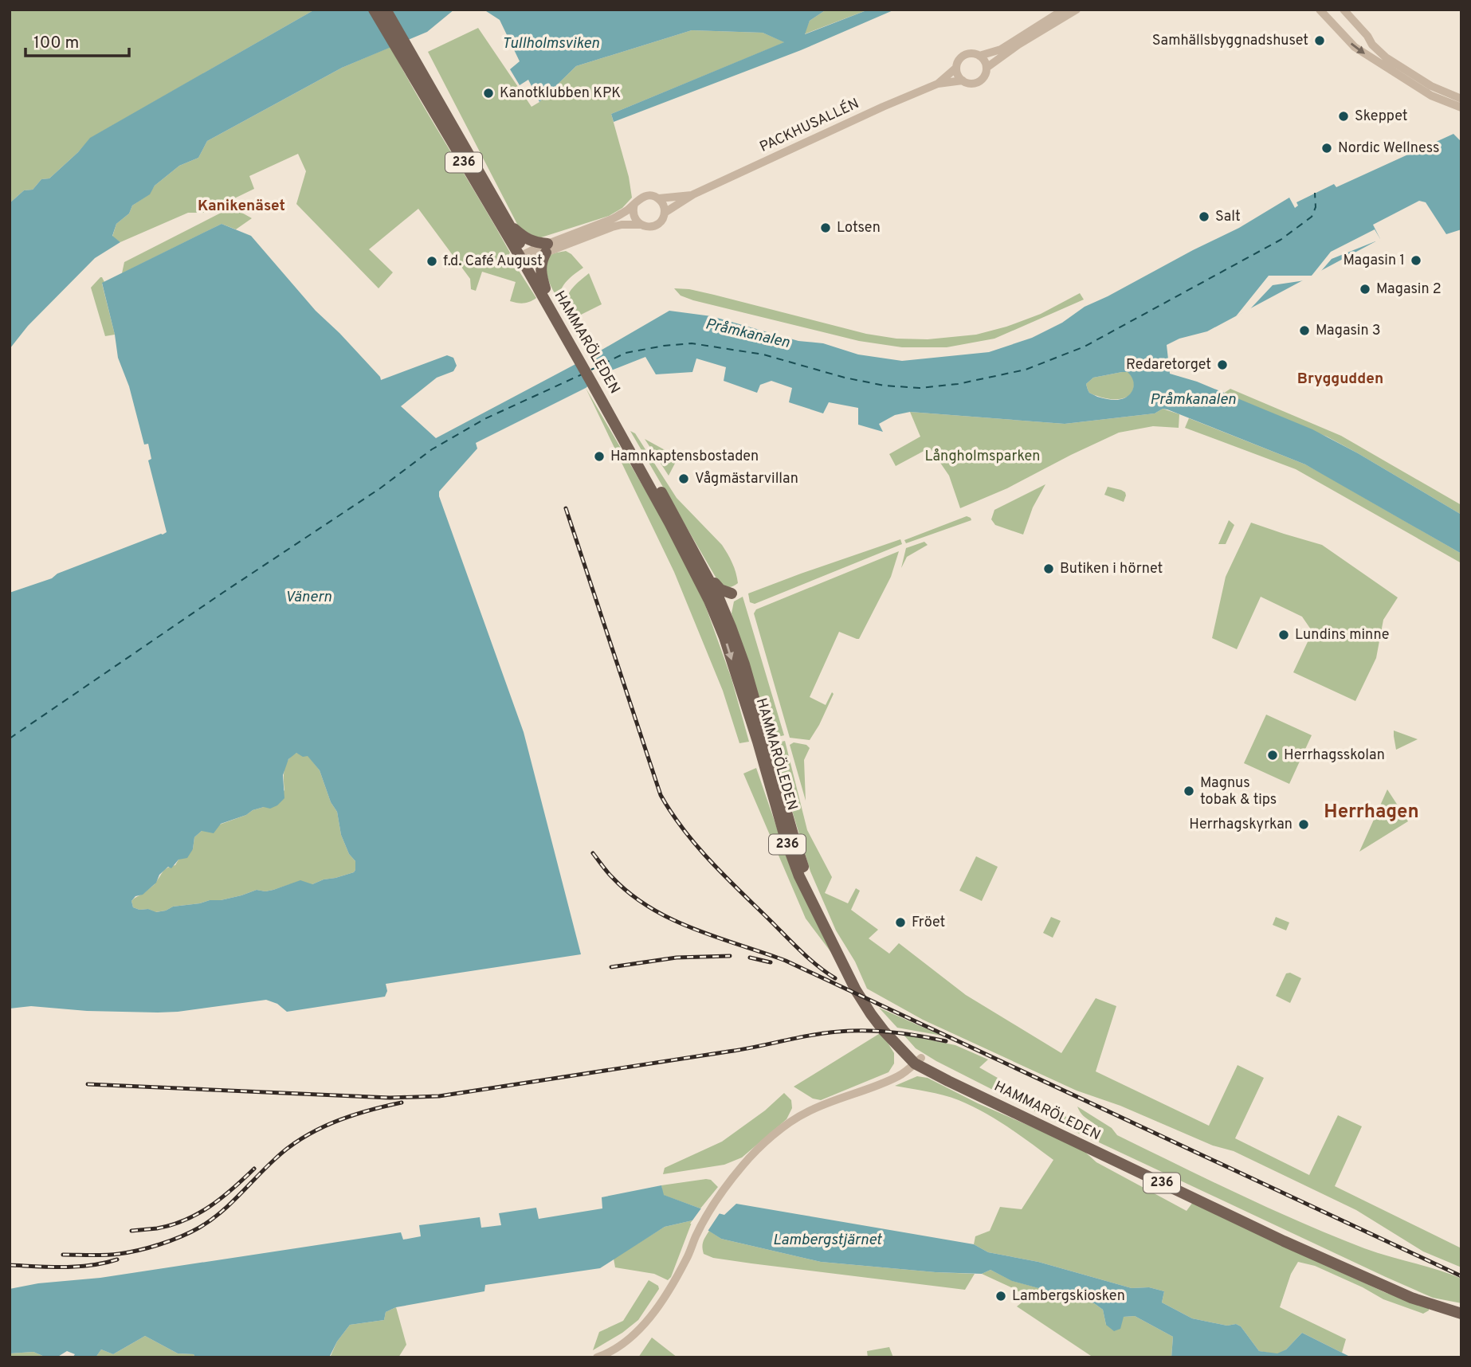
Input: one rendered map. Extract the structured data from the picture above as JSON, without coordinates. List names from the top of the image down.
{
  "streets": {
    "main road": ["236", "HAMMARÖLEDEN"],
    "street": ["PACKHUSALLÉN"]
  },
  "districts": ["Kanikenäset", "Bryggudden", "Herrhagen"],
  "water": [
    "Tullholmsviken",
    "Pråmkanalen",
    "Vänern",
    "Lambergstjärnet"
  ],
  "parks": ["Långholmsparken"],
  "places": [
    "Samhällsbyggnadshuset",
    "Kanotklubben KPK",
    "Skeppet",
    "Nordic Wellness",
    "Salt",
    "Lotsen",
    "Magasin 1",
    "f.d. Café August",
    "Magasin 2",
    "Magasin 3",
    "Redaretorget",
    "Hamnkaptensbostaden",
    "Vågmästarvillan",
    "Butiken i hörnet",
    "Lundins minne",
    "Herrhagsskolan",
    "Magnus tobak & tips",
    "Herrhagskyrkan",
    "Fröet",
    "Lambergskiosken"
  ],
  "scale_bar": "100 m"
}
